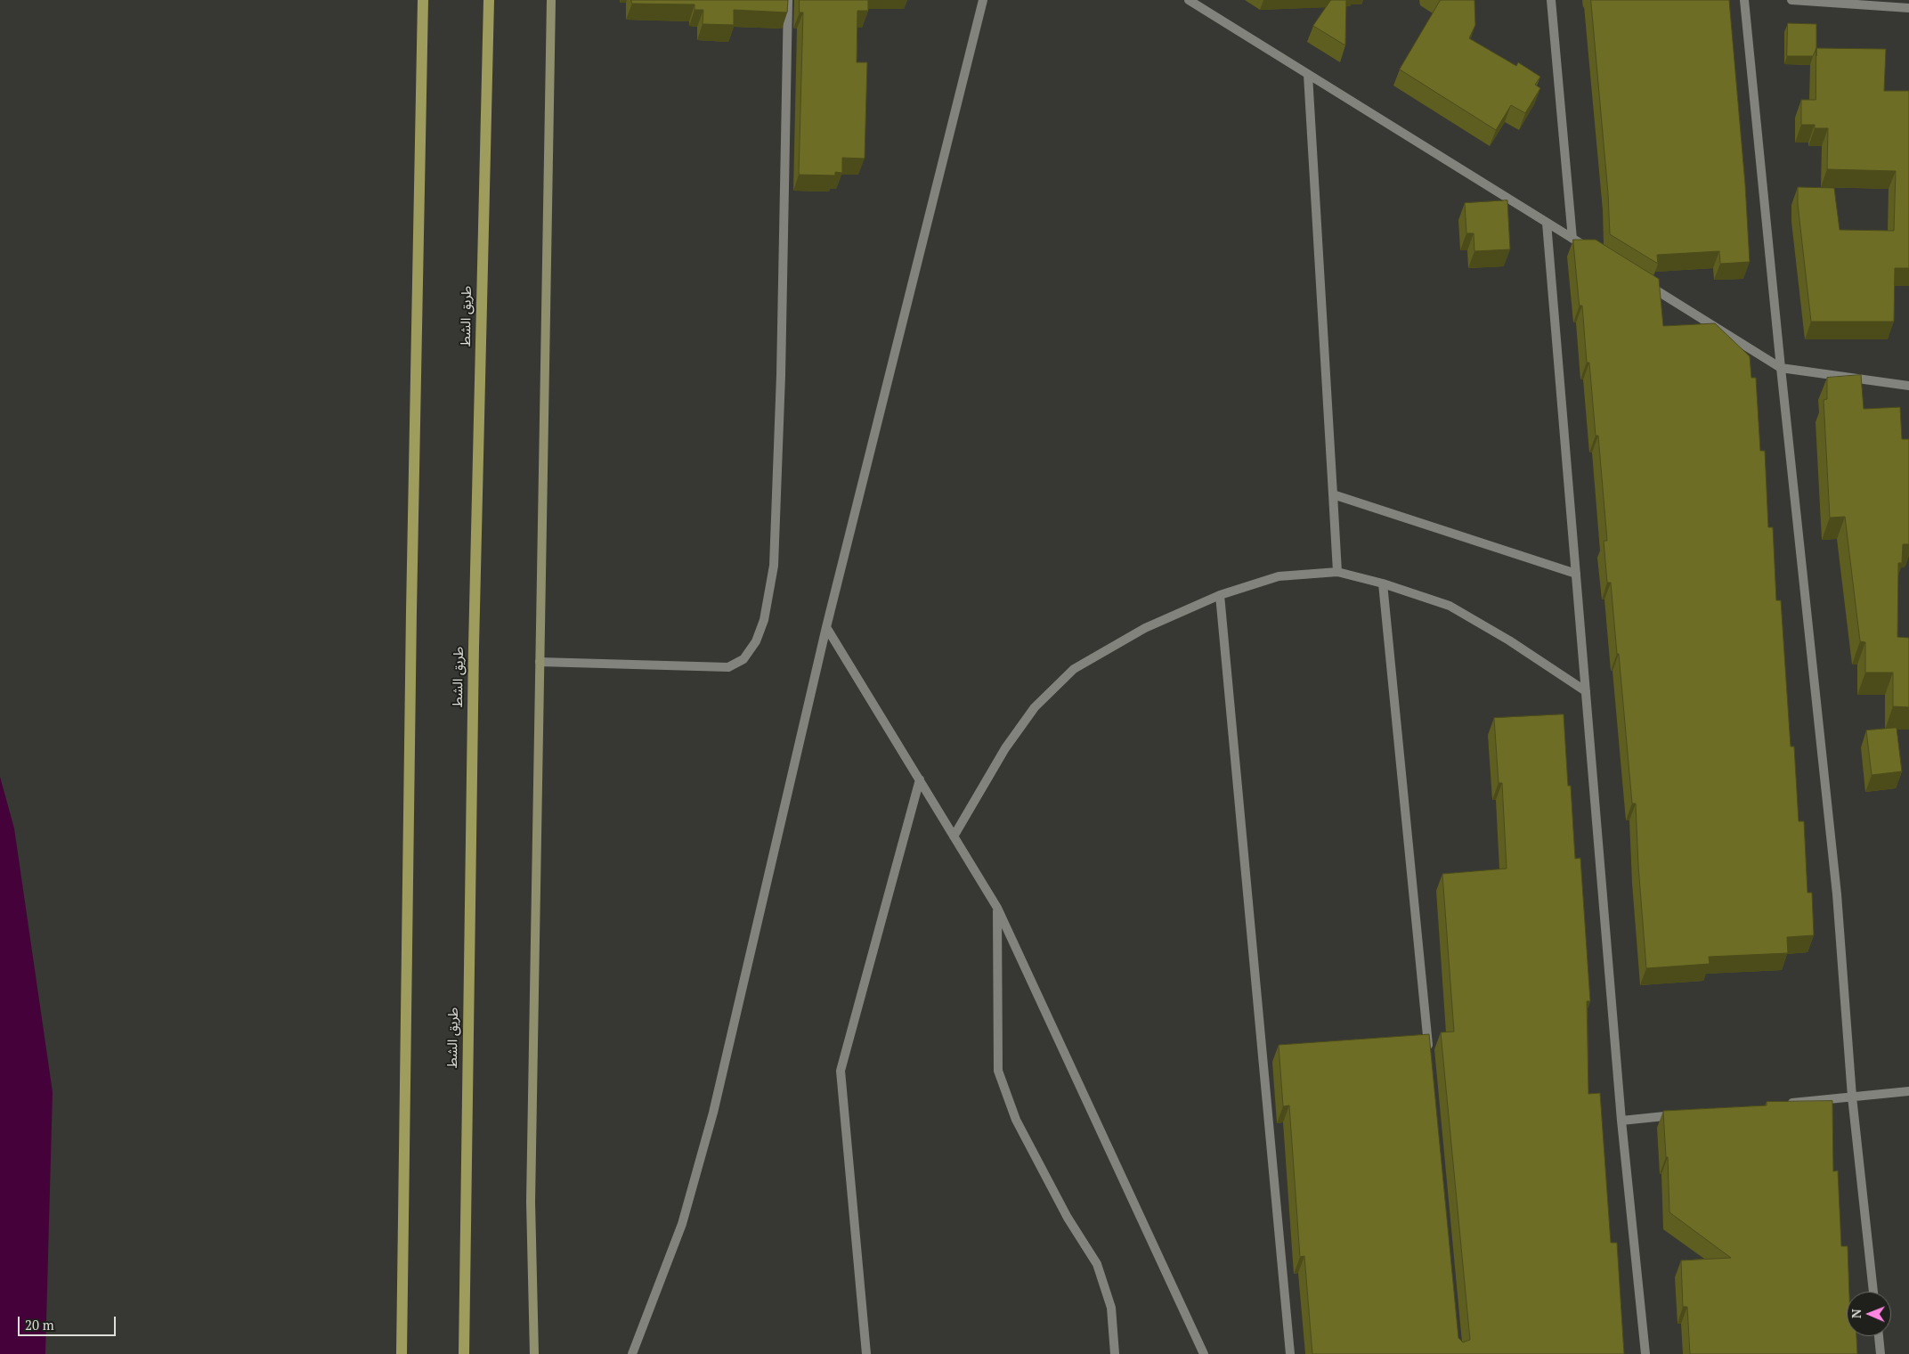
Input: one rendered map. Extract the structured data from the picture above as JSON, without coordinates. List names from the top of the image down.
{
  "streets": {
    "main road": ["طريق الشط"]
  },
  "scale_bar": "20 m",
  "north": "left"
}
